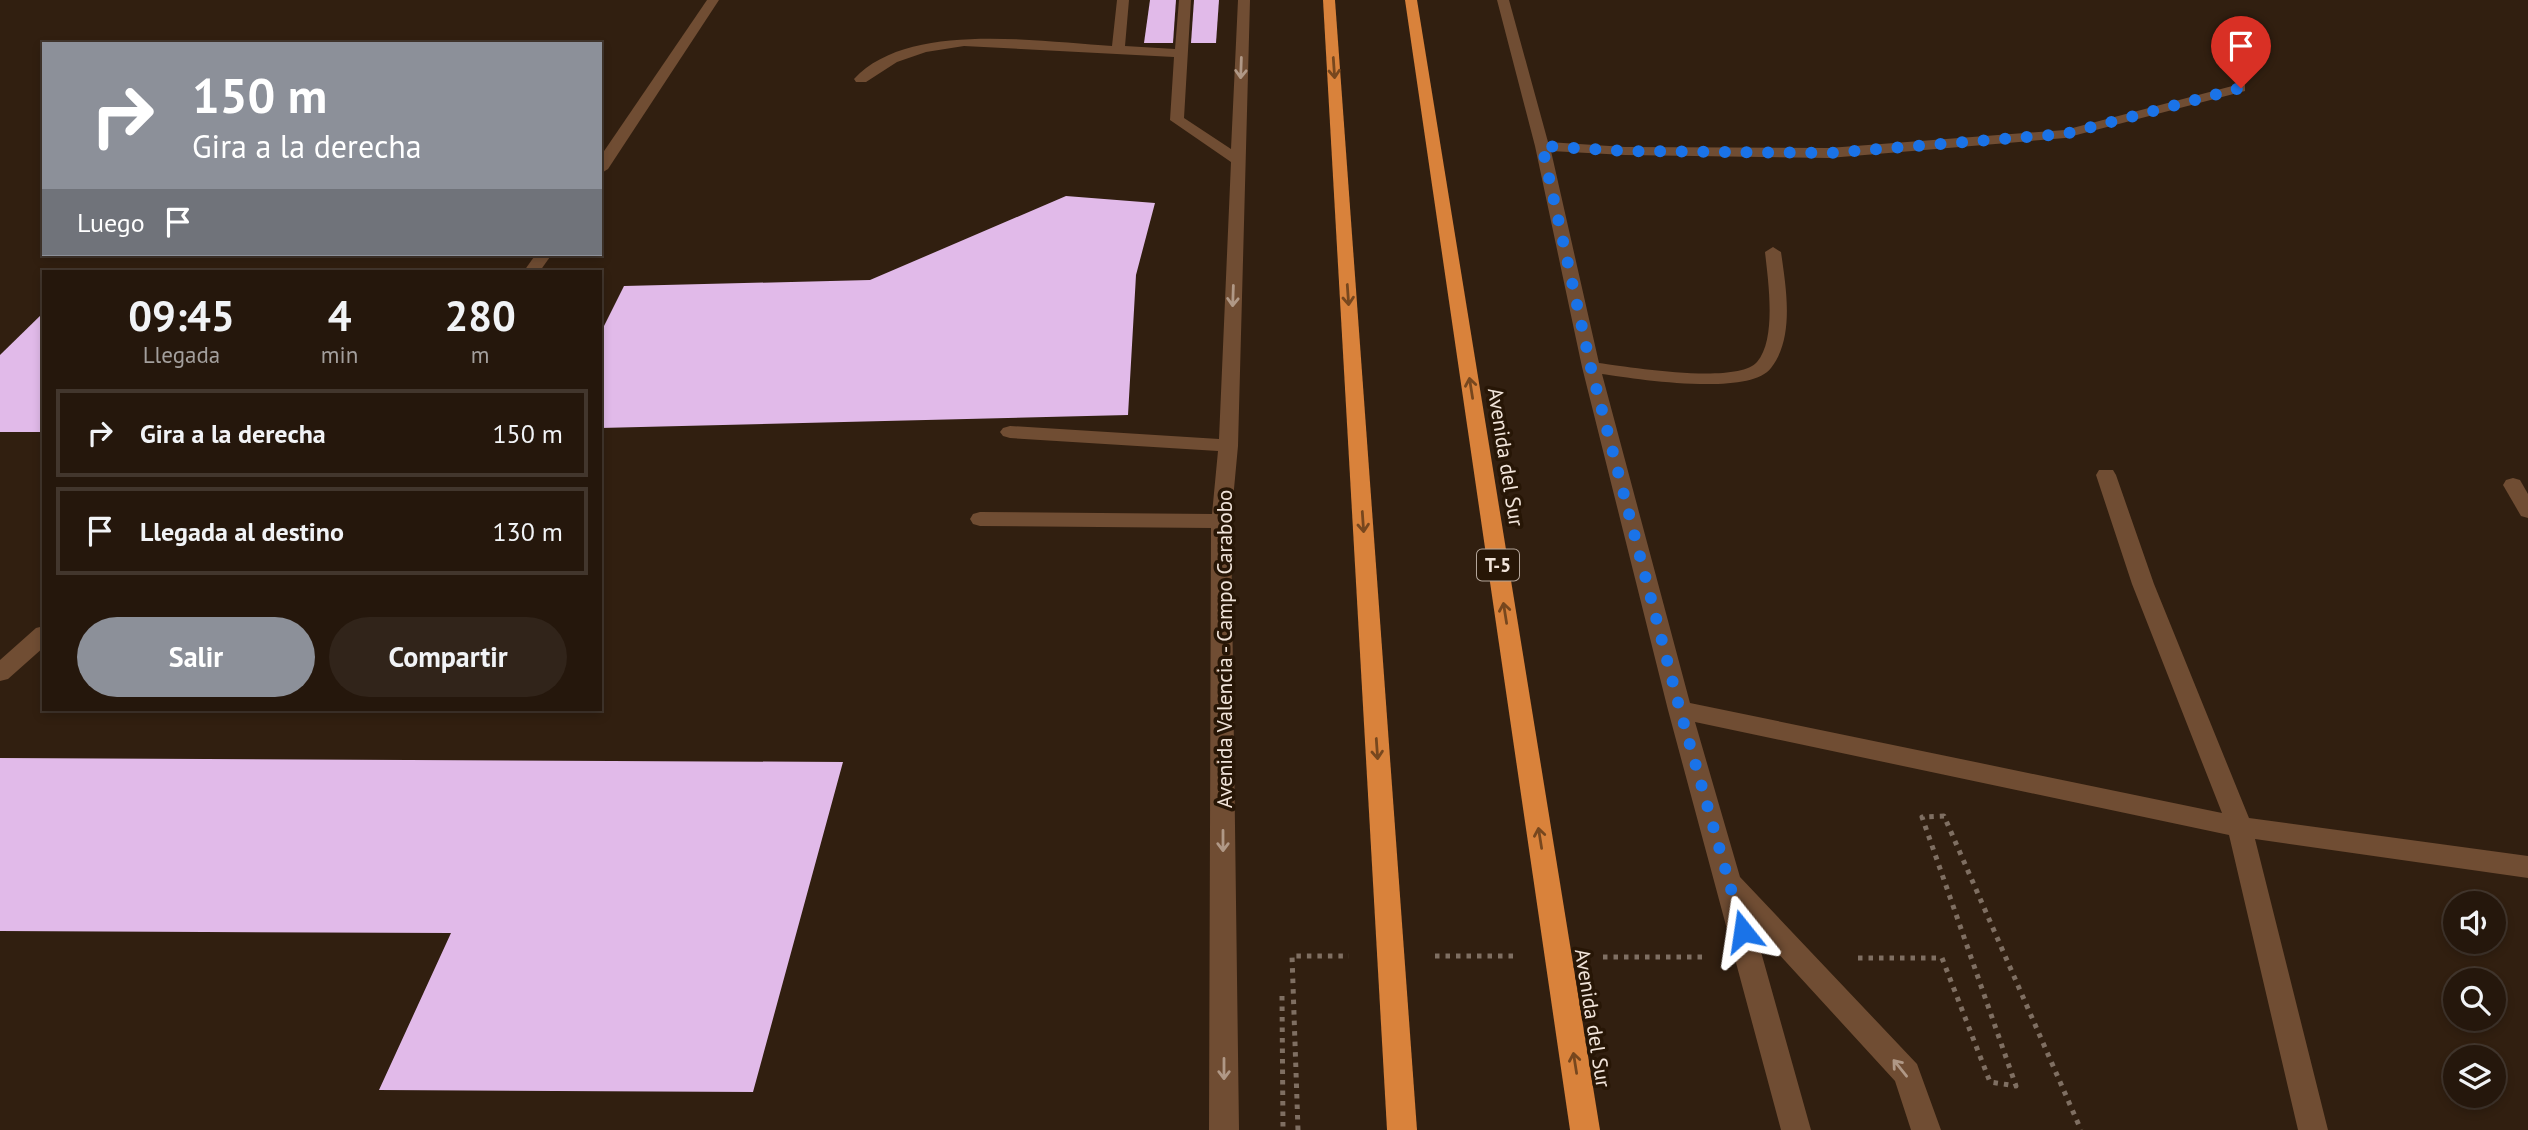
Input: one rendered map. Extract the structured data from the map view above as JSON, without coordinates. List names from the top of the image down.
{
  "streets": {
    "highway": ["Avenida del Sur", "T-5"],
    "street": ["Avenida Valencia - Campo Carabobo"]
  },
  "one_way": ["Avenida Valencia - Campo Carabobo"],
  "page": {
    "turn": ["150 m", "Gira a la derecha"],
    "then": "Luego",
    "eta": [
      "09:45",
      "Llegada",
      "4",
      "min",
      "280",
      "m"
    ],
    "list": [
      {
        "name": "Gira a la derecha",
        "value": "150 m"
      },
      {
        "name": "Llegada al destino",
        "value": "130 m"
      }
    ],
    "buttons": ["Salir", "Compartir"]
  }
}
